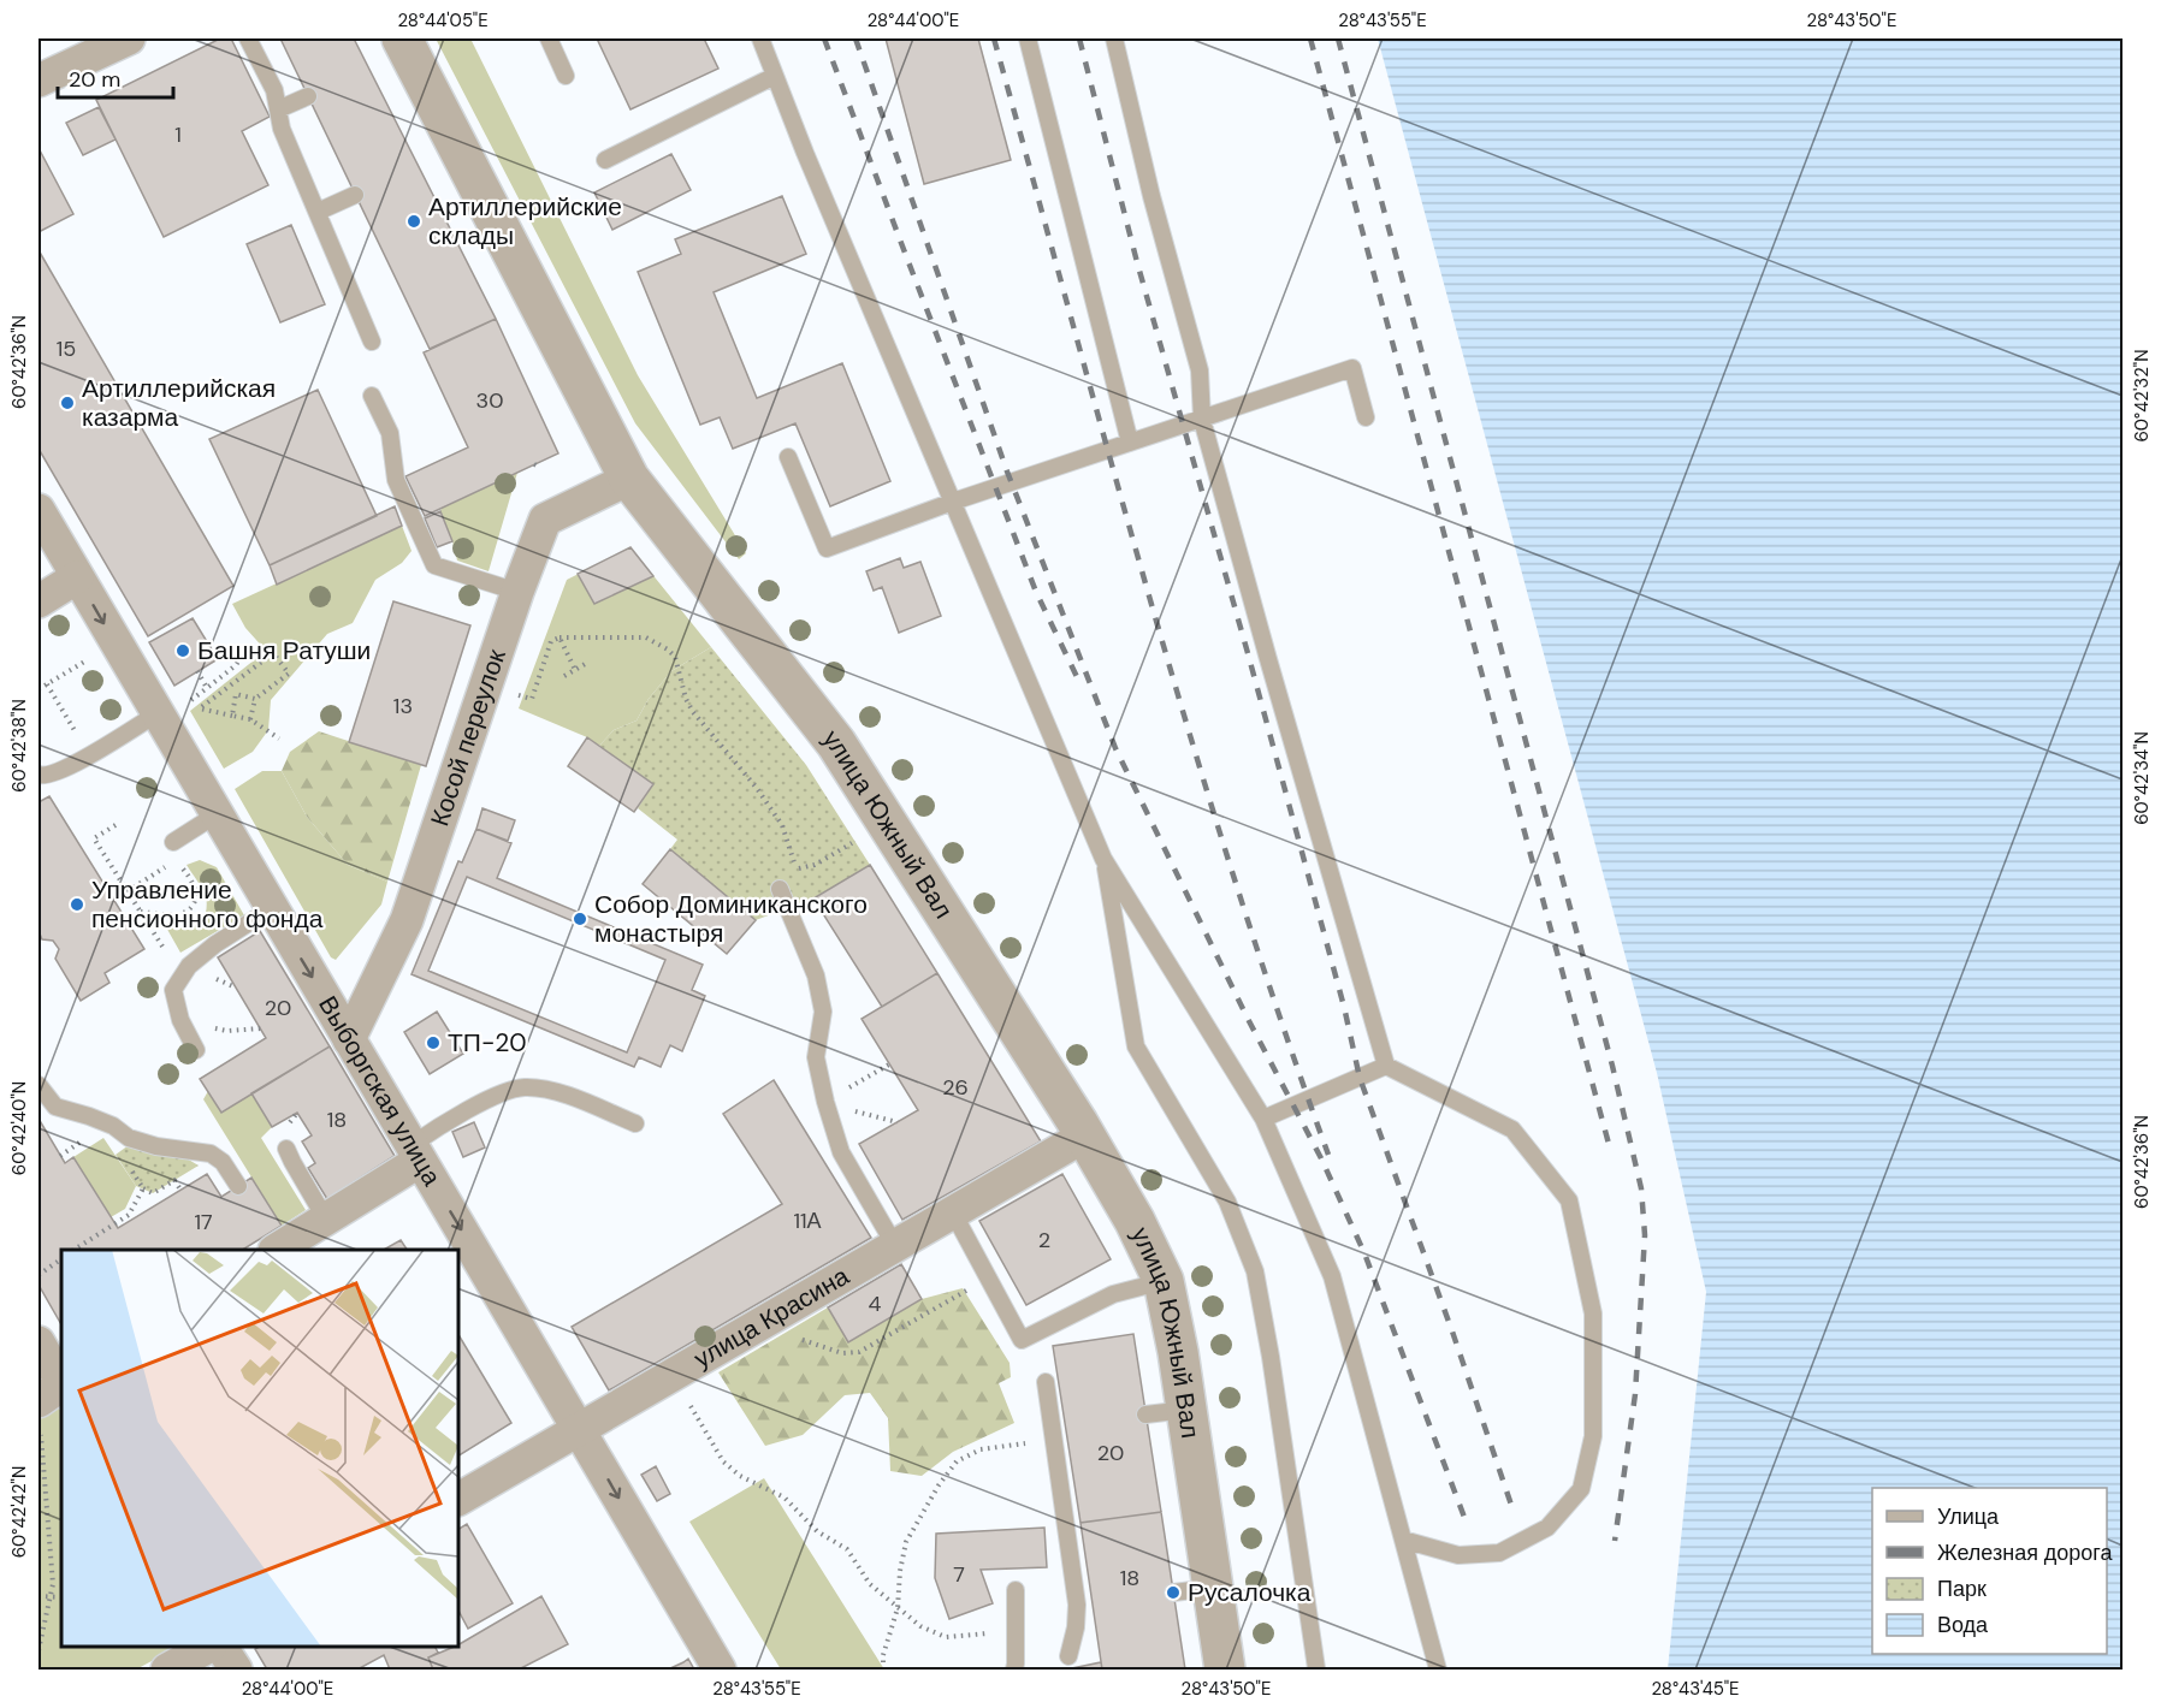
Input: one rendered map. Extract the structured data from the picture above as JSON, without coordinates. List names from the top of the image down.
{
  "streets": {
    "street": [
      "Косой переулок",
      "улица Южный Вал",
      "Выборгская улица",
      "улица Красина"
    ]
  },
  "crossings": [
    ["Косой переулок", "улица Южный Вал"],
    ["Косой переулок", "Выборгская улица"],
    ["улица Южный Вал", "улица Красина"],
    ["Выборгская улица", "улица Красина"]
  ],
  "one_way": ["Выборгская улица"],
  "places": [
    "Артиллерийские склады",
    "Артиллерийская казарма",
    "Башня Ратуши",
    "Управление пенсионного фонда",
    "Собор Доминиканского монастыря",
    "ТП-20",
    "Русалочка"
  ],
  "house_numbers": [
    "1",
    "15",
    "30",
    "13",
    "20",
    "26",
    "18",
    "11А",
    "17",
    "2",
    "4",
    "20",
    "7",
    "18"
  ],
  "legend": [
    "Улица",
    "Железная дорога",
    "Парк",
    "Вода"
  ],
  "scale_bar": "20 m",
  "coordinates": [
    "28°44'05\"E",
    "28°44'00\"E",
    "28°43'55\"E",
    "28°43'50\"E",
    "60°42'36\"N",
    "60°42'32\"N",
    "60°42'38\"N",
    "60°42'34\"N",
    "60°42'40\"N",
    "60°42'42\"N",
    "28°43'45\"E"
  ]
}
